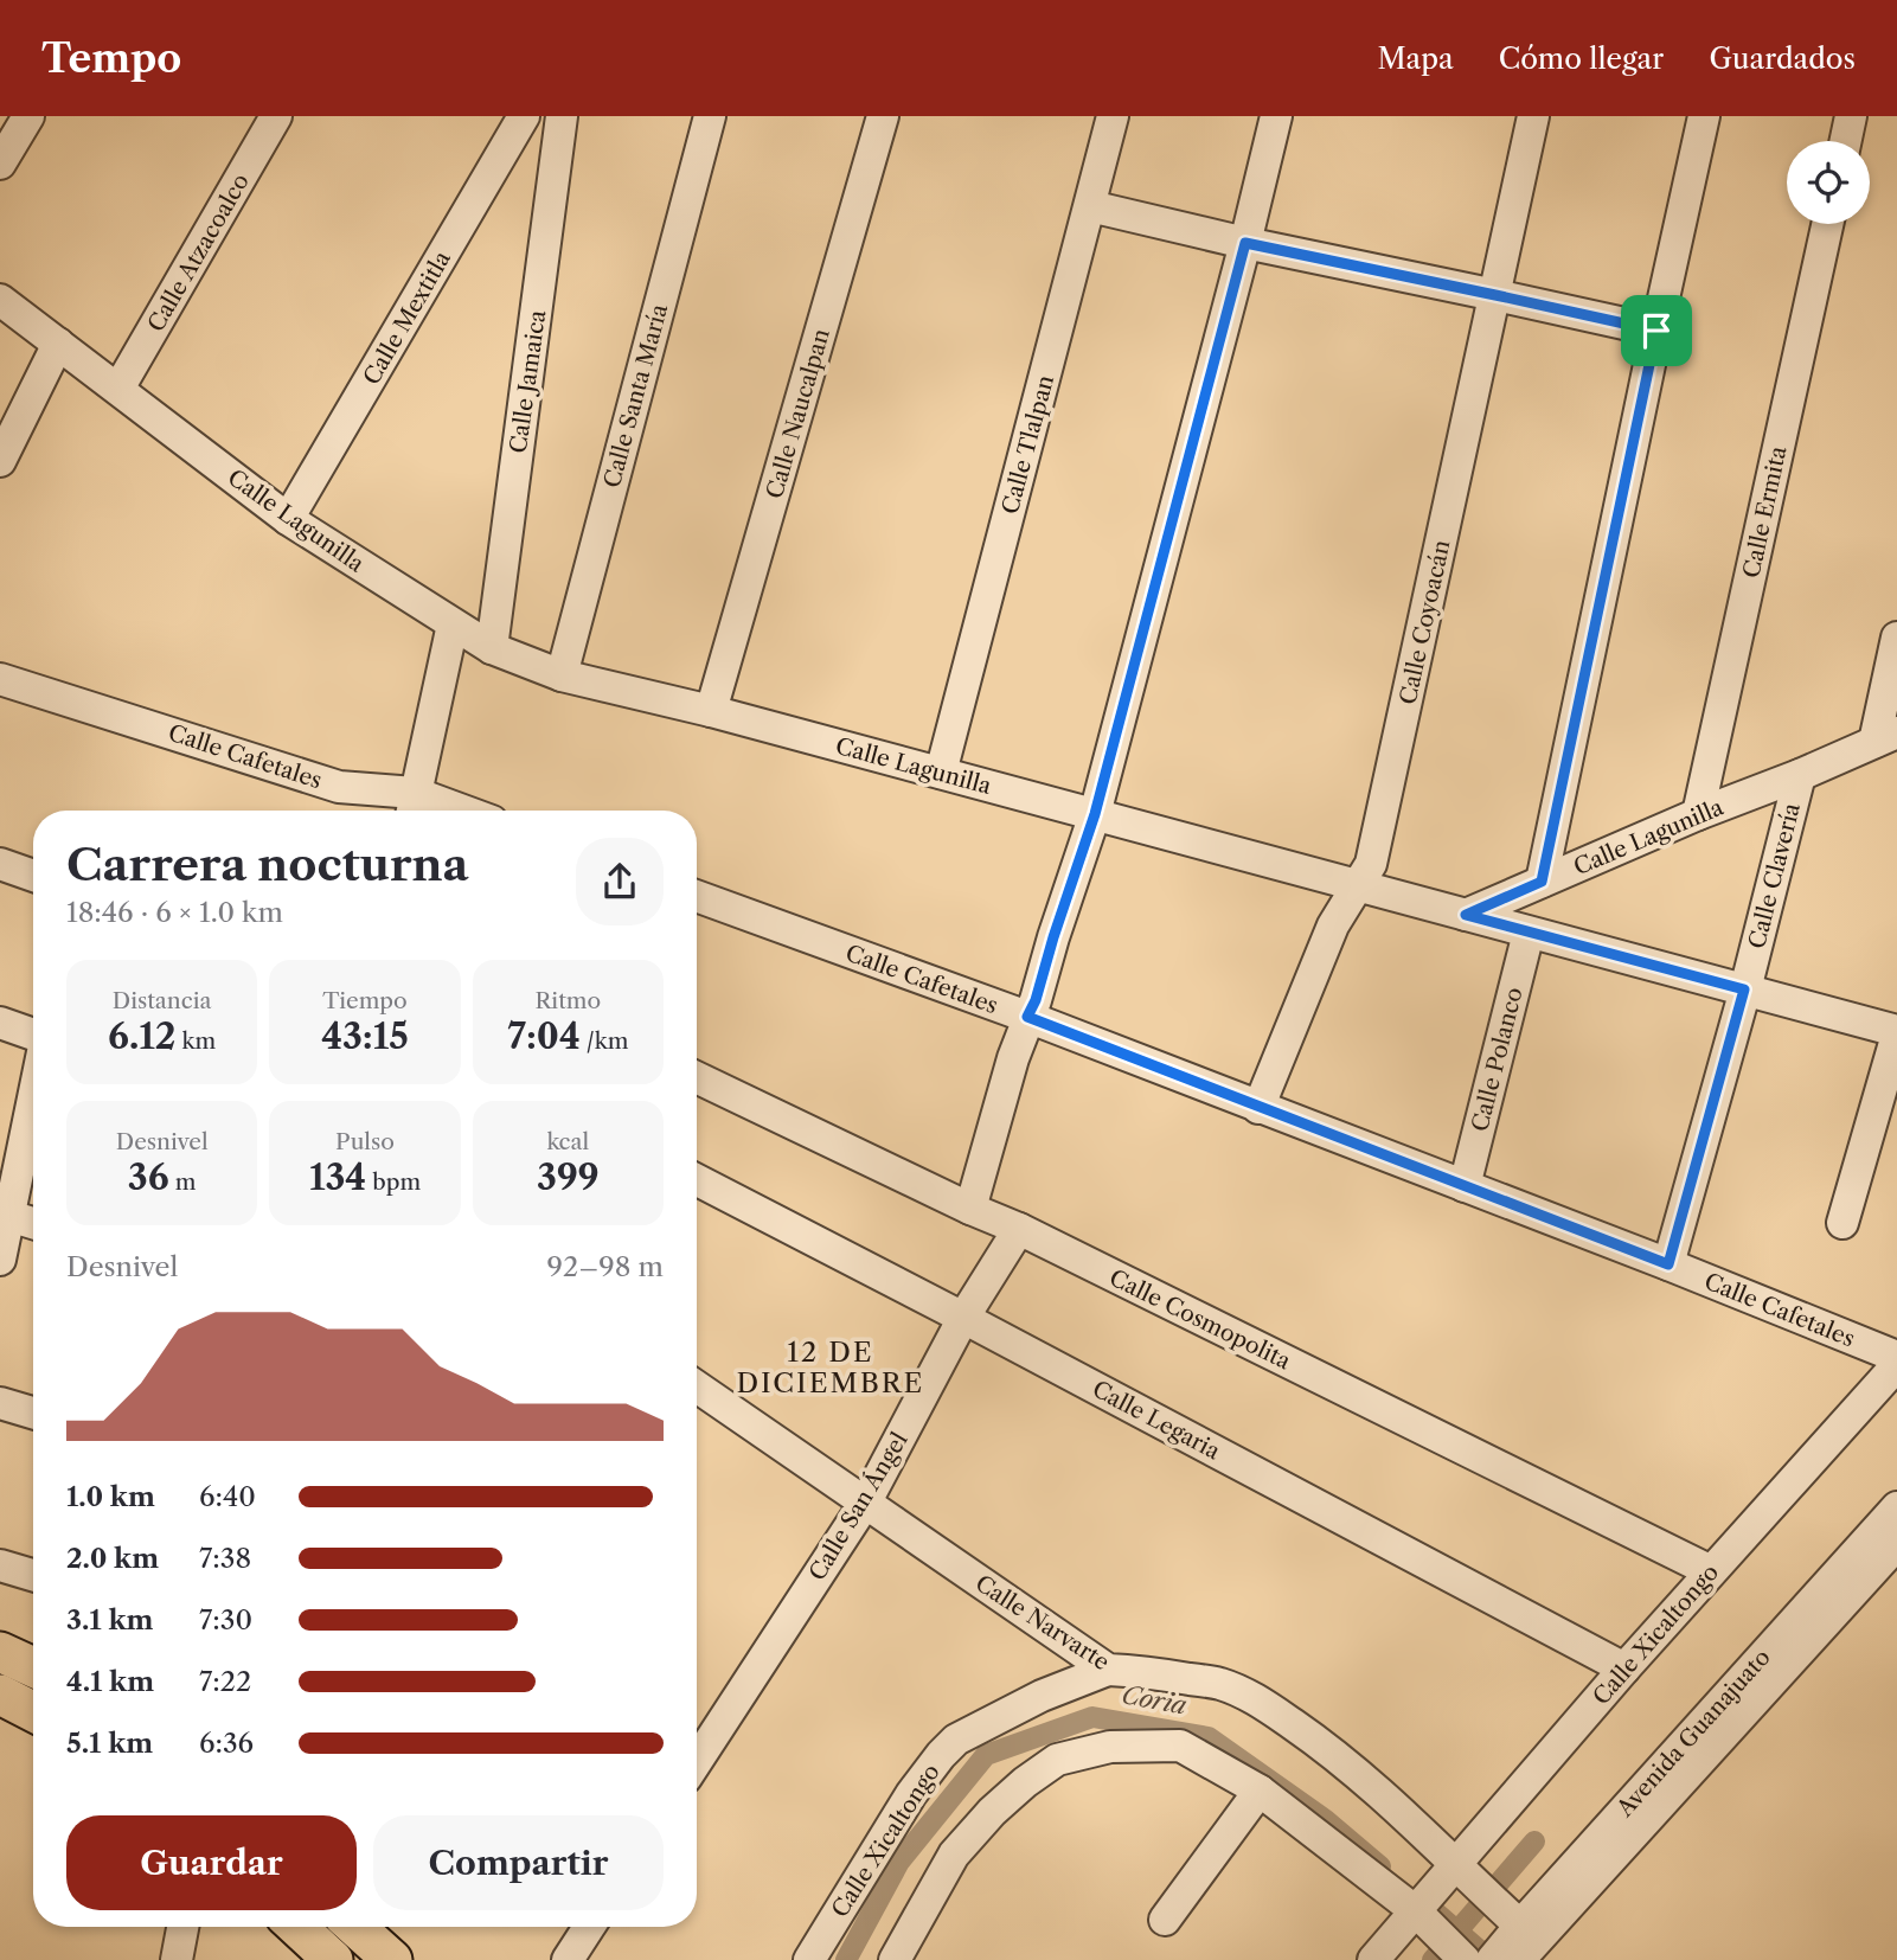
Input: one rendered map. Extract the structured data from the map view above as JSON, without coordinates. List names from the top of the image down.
{
  "streets": {
    "street": [
      "Calle Atzacoalco",
      "Calle Mextitla",
      "Calle Jamaica",
      "Calle Santa María",
      "Calle Naucalpan",
      "Calle Tlalpan",
      "Calle Ermita",
      "Calle Lagunilla",
      "Calle Coyoacán",
      "Calle Cafetales",
      "Calle Clavería",
      "Calle Polanco",
      "Calle Cosmopolita",
      "Calle Legaria",
      "Calle San Ángel",
      "Calle Narvarte",
      "Calle Xicaltongo",
      "Avenida Guanajuato"
    ]
  },
  "crossings": [
    ["Calle Atzacoalco", "Calle Lagunilla"],
    ["Calle Mextitla", "Calle Lagunilla"],
    ["Calle Jamaica", "Calle Lagunilla"],
    ["Calle Santa María", "Calle Lagunilla"],
    ["Calle Naucalpan", "Calle Lagunilla"],
    ["Calle Tlalpan", "Calle Lagunilla"],
    ["Calle Ermita", "Calle Lagunilla"],
    ["Calle Lagunilla", "Calle Coyoacán"],
    ["Calle Lagunilla", "Calle Clavería"],
    ["Calle Coyoacán", "Calle Cafetales"],
    ["Calle Cafetales", "Calle Clavería"],
    ["Calle Cafetales", "Calle Polanco"],
    ["Calle Cosmopolita", "Calle San Ángel"],
    ["Calle Cosmopolita", "Calle Xicaltongo"],
    ["Calle Legaria", "Calle San Ángel"],
    ["Calle Legaria", "Calle Xicaltongo"],
    ["Calle San Ángel", "Calle Narvarte"],
    ["Calle Narvarte", "Calle Xicaltongo"],
    ["Calle Narvarte", "Avenida Guanajuato"]
  ],
  "districts": ["12 DE DICIEMBRE"],
  "water": ["Coria"],
  "page": {
    "header": "Tempo",
    "nav": ["Mapa", "Cómo llegar", "Guardados"],
    "heading": ["Carrera nocturna", "18:46 · 6 × 1.0 km"],
    "stats": [
      ["Distancia", "6.12 km"],
      ["Tiempo", "43:15"],
      ["Ritmo", "7:04 /km"],
      ["Desnivel", "36 m"],
      ["Pulso", "134 bpm"],
      ["kcal", "399"]
    ],
    "chart": ["Desnivel", "92–98 m"],
    "list": [
      {
        "name": "1.0 km",
        "note": "6:40"
      },
      {
        "name": "2.0 km",
        "note": "7:38"
      },
      {
        "name": "3.1 km",
        "note": "7:30"
      },
      {
        "name": "4.1 km",
        "note": "7:22"
      },
      {
        "name": "5.1 km",
        "note": "6:36"
      }
    ],
    "buttons": ["Guardar", "Compartir"]
  }
}
